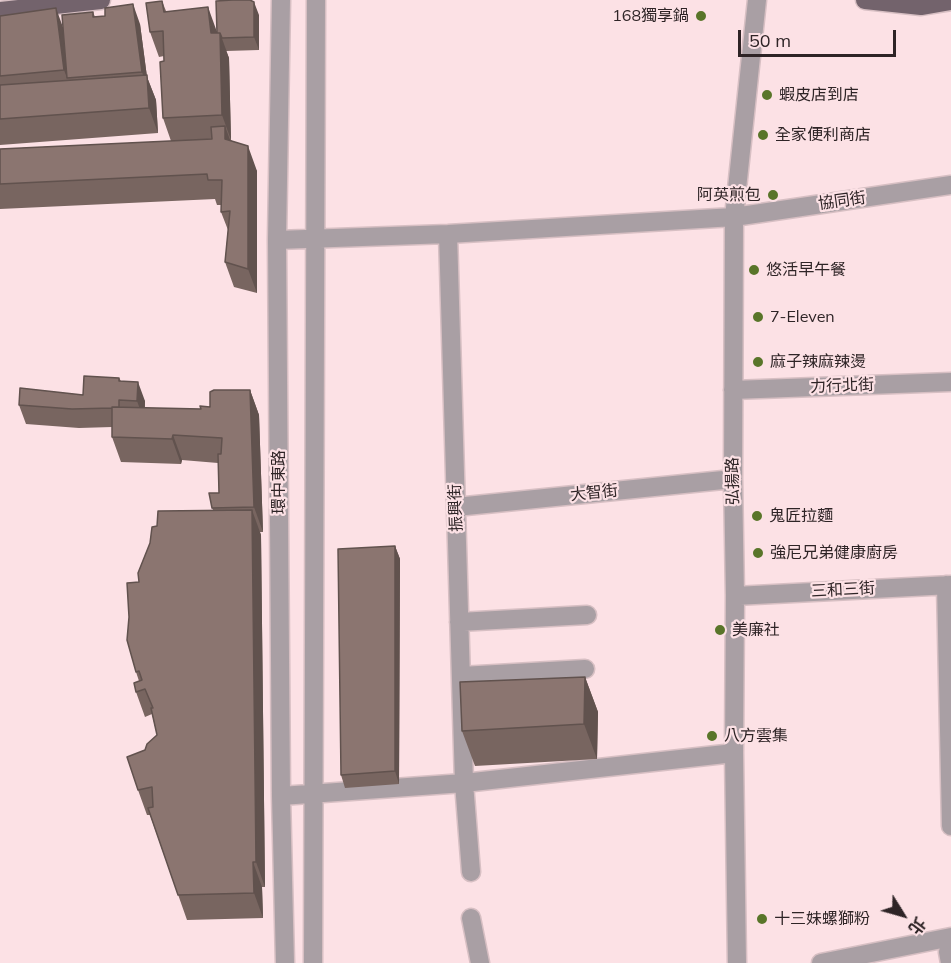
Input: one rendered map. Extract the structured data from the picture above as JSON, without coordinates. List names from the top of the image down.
{
  "streets": {
    "street": [
      "協同街",
      "力行北街",
      "弘揚路",
      "環中東路",
      "大智街",
      "振興街",
      "三和三街"
    ]
  },
  "crossings": [
    ["協同街", "弘揚路"],
    ["力行北街", "弘揚路"],
    ["弘揚路", "大智街"],
    ["弘揚路", "三和三街"],
    ["大智街", "振興街"]
  ],
  "places": [
    "168獨享鍋",
    "蝦皮店到店",
    "全家便利商店",
    "阿英煎包",
    "悠活早午餐",
    "7-Eleven",
    "麻子辣麻辣燙",
    "鬼匠拉麵",
    "強尼兄弟健康廚房",
    "美廉社",
    "八方雲集",
    "十三妹螺獅粉"
  ],
  "scale_bar": "50 m",
  "north": "bottom right"
}
